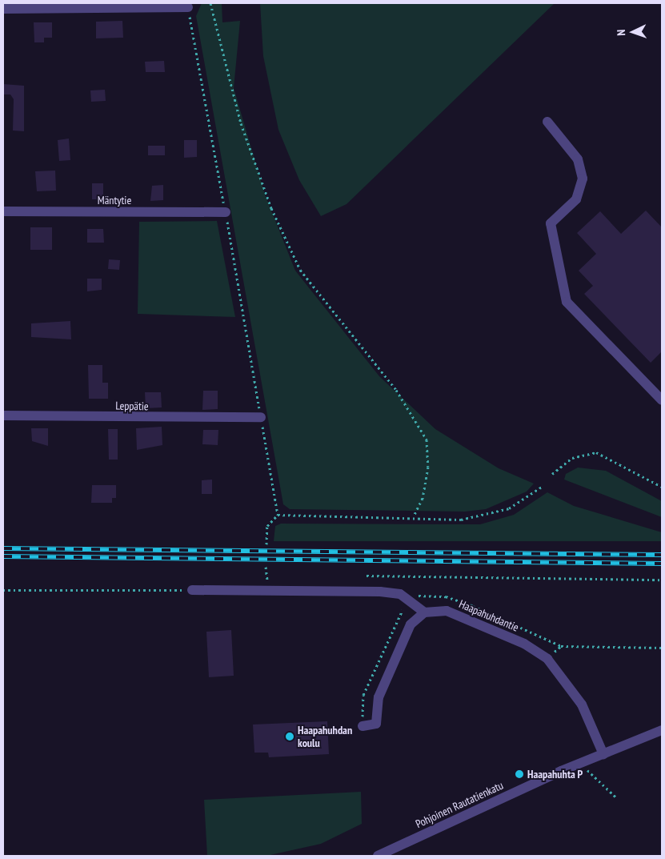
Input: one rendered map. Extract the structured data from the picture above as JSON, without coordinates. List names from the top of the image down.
{
  "streets": {
    "street": [
      "Mäntytie",
      "Leppätie",
      "Haapahuhdantie",
      "Pohjoinen Rautatienkatu"
    ]
  },
  "crossings": [
    ["Haapahuhdantie", "Pohjoinen Rautatienkatu"]
  ],
  "places": ["Haapahuhdan koulu", "Haapahuhta P"],
  "north": "left"
}
